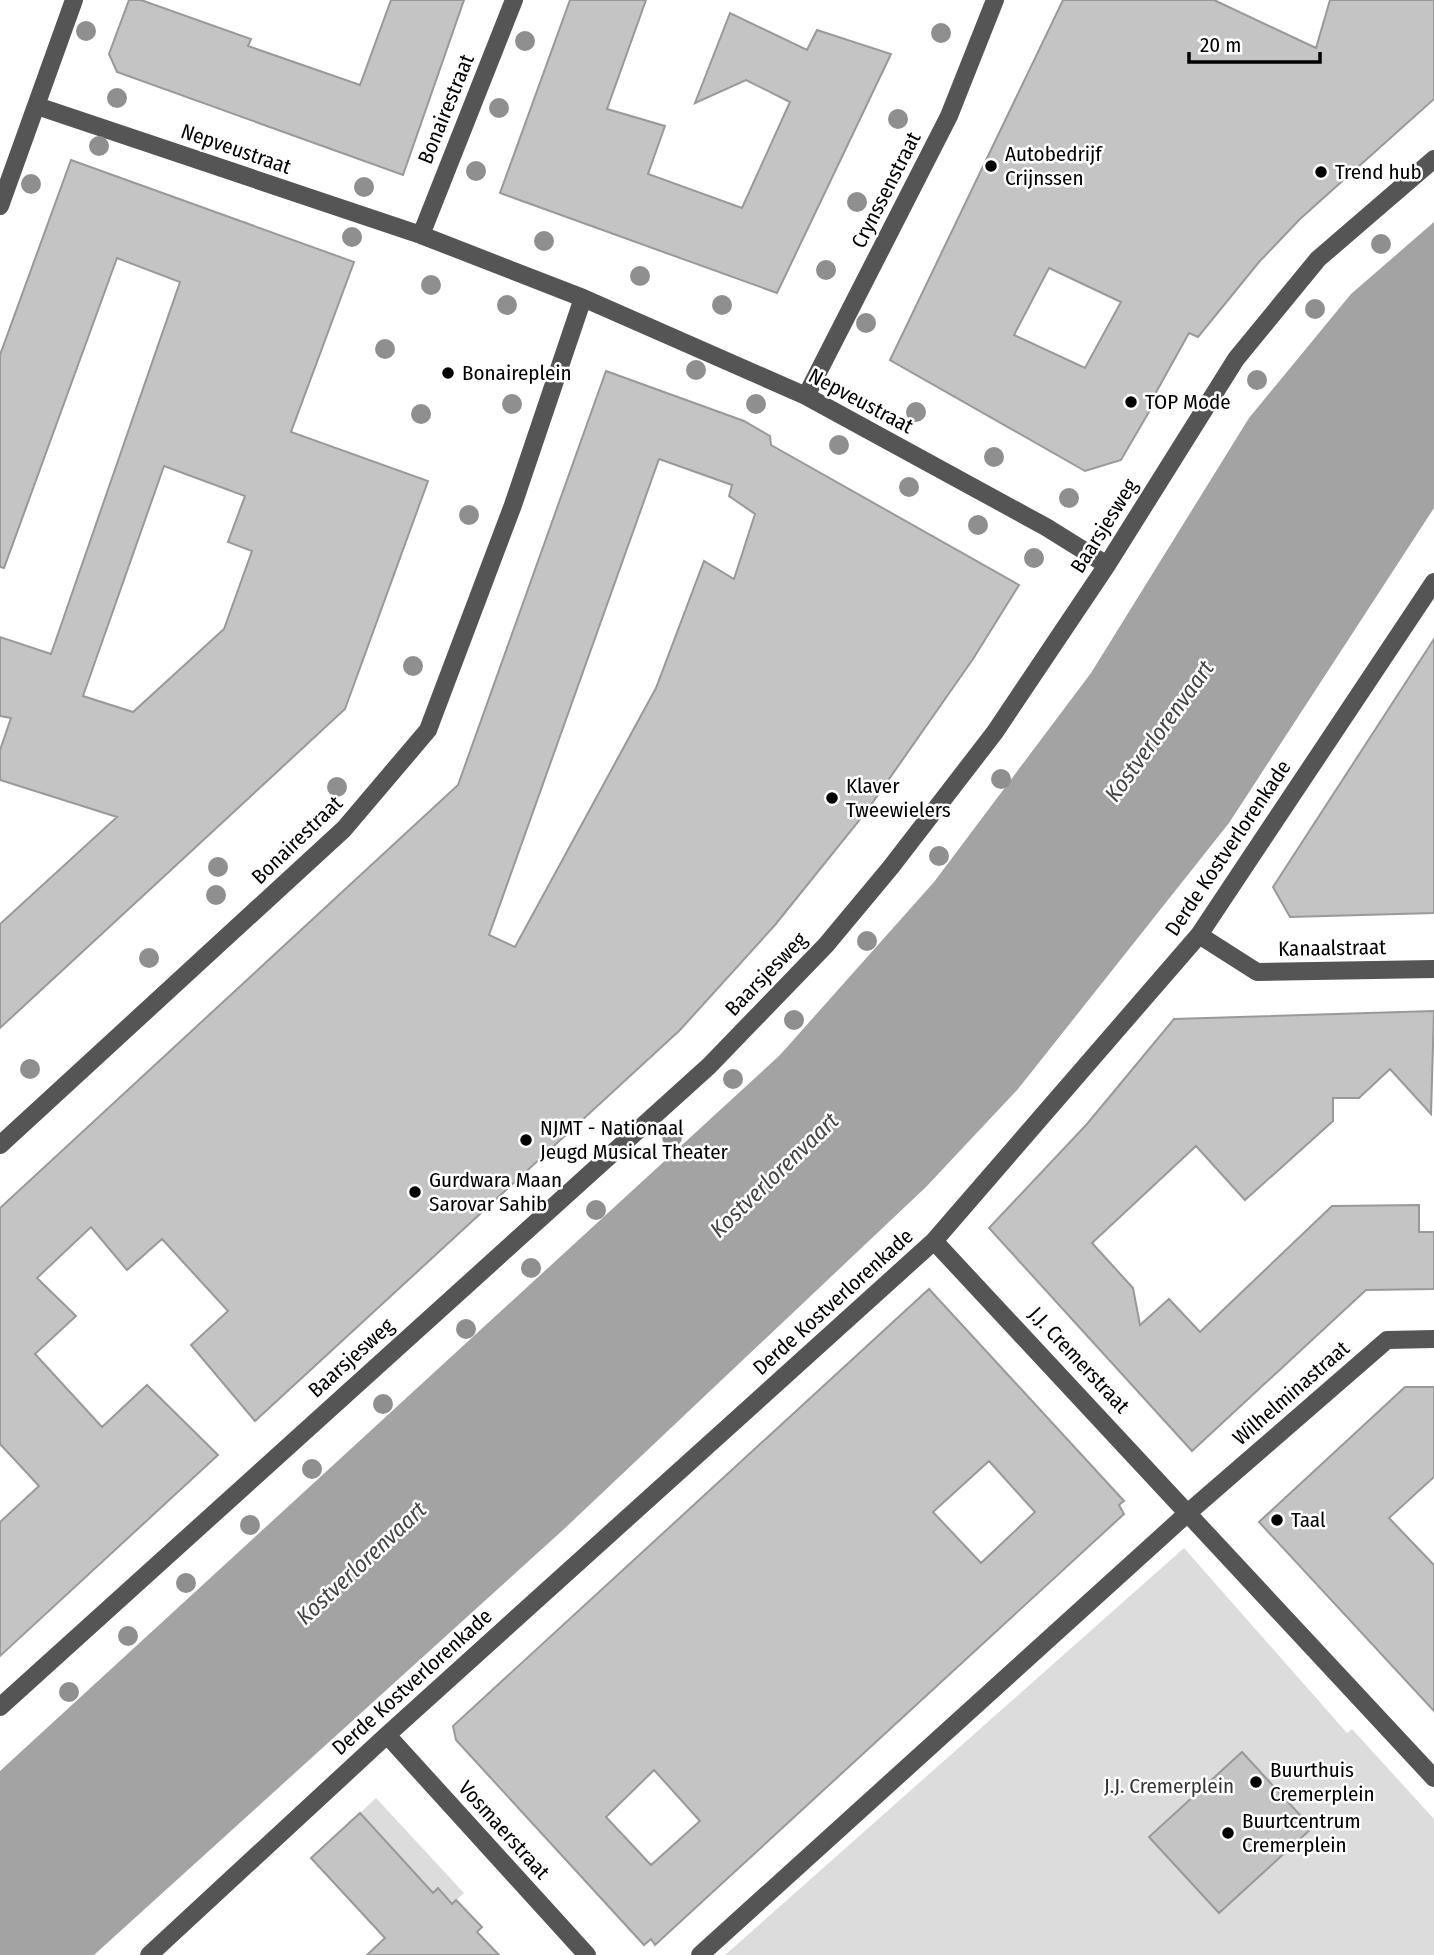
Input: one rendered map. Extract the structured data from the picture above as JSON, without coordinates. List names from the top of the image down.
{
  "streets": {
    "street": [
      "Bonairestraat",
      "Nepveustraat",
      "Crynssenstraat",
      "Baarsjesweg",
      "Derde Kostverlorenkade",
      "Kanaalstraat",
      "J.J. Cremerstraat",
      "Wilhelminastraat",
      "Vosmaerstraat"
    ]
  },
  "crossings": [
    ["Bonairestraat", "Nepveustraat"],
    ["Nepveustraat", "Crynssenstraat"],
    ["Nepveustraat", "Baarsjesweg"],
    ["Derde Kostverlorenkade", "Kanaalstraat"],
    ["Derde Kostverlorenkade", "J.J. Cremerstraat"],
    ["Derde Kostverlorenkade", "Vosmaerstraat"],
    ["J.J. Cremerstraat", "Wilhelminastraat"]
  ],
  "water": ["Kostverlorenvaart"],
  "parks": ["J.J. Cremerplein"],
  "places": [
    "Autobedrijf Crijnssen",
    "Trend hub",
    "Bonaireplein",
    "TOP Mode",
    "Klaver Tweewielers",
    "NJMT - Nationaal Jeugd Musical Theater",
    "Gurdwara Maan Sarovar Sahib",
    "Taal",
    "Buurthuis Cremerplein",
    "Buurtcentrum Cremerplein"
  ],
  "scale_bar": "20 m"
}
